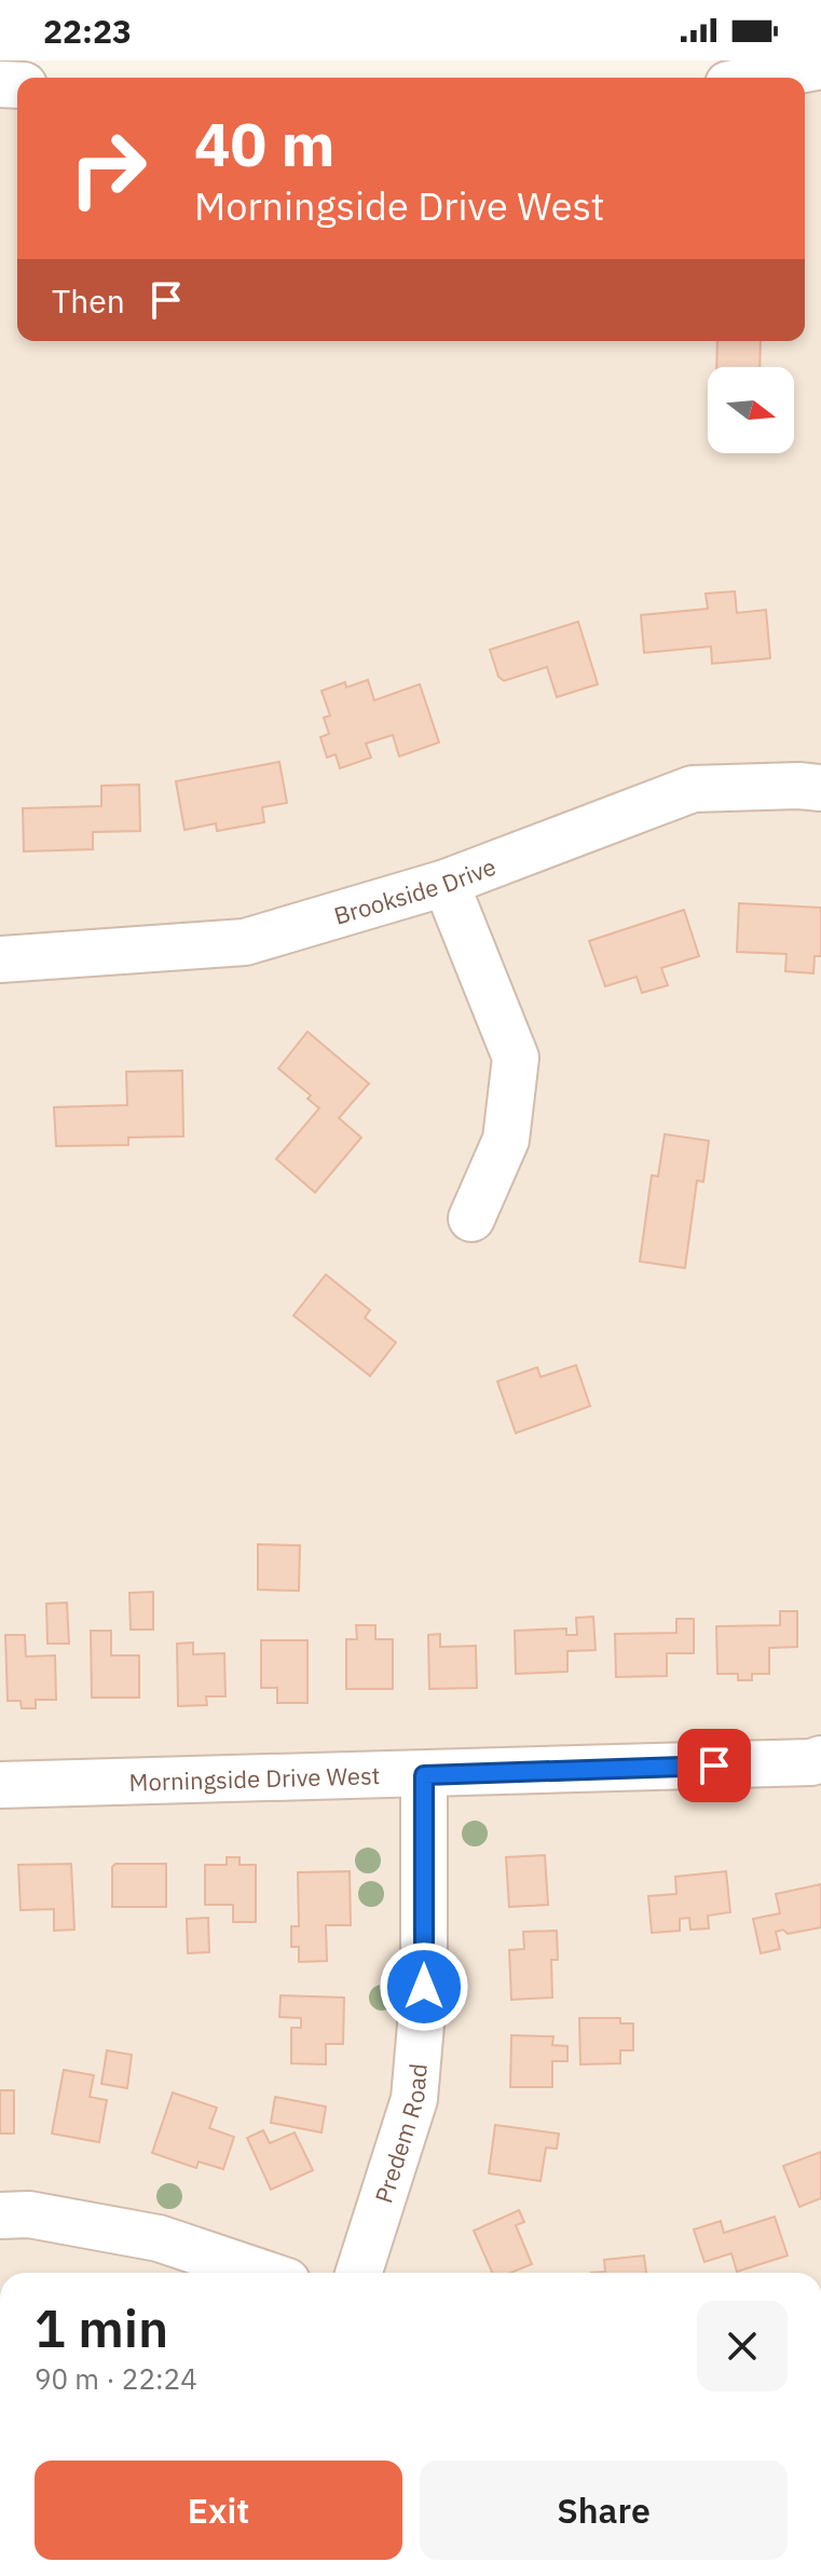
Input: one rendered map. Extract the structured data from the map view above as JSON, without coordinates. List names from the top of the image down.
{
  "streets": {
    "street": ["Brookside Drive", "Morningside Drive West", "Predem Road"]
  },
  "crossings": [
    ["Morningside Drive West", "Predem Road"]
  ],
  "north": "right",
  "page": {
    "status": "22:23",
    "turn": ["40 m", "Morningside Drive West"],
    "then": "Then",
    "heading": ["1 min", "90 m · 22:24"],
    "buttons": ["Exit", "Share"]
  }
}
